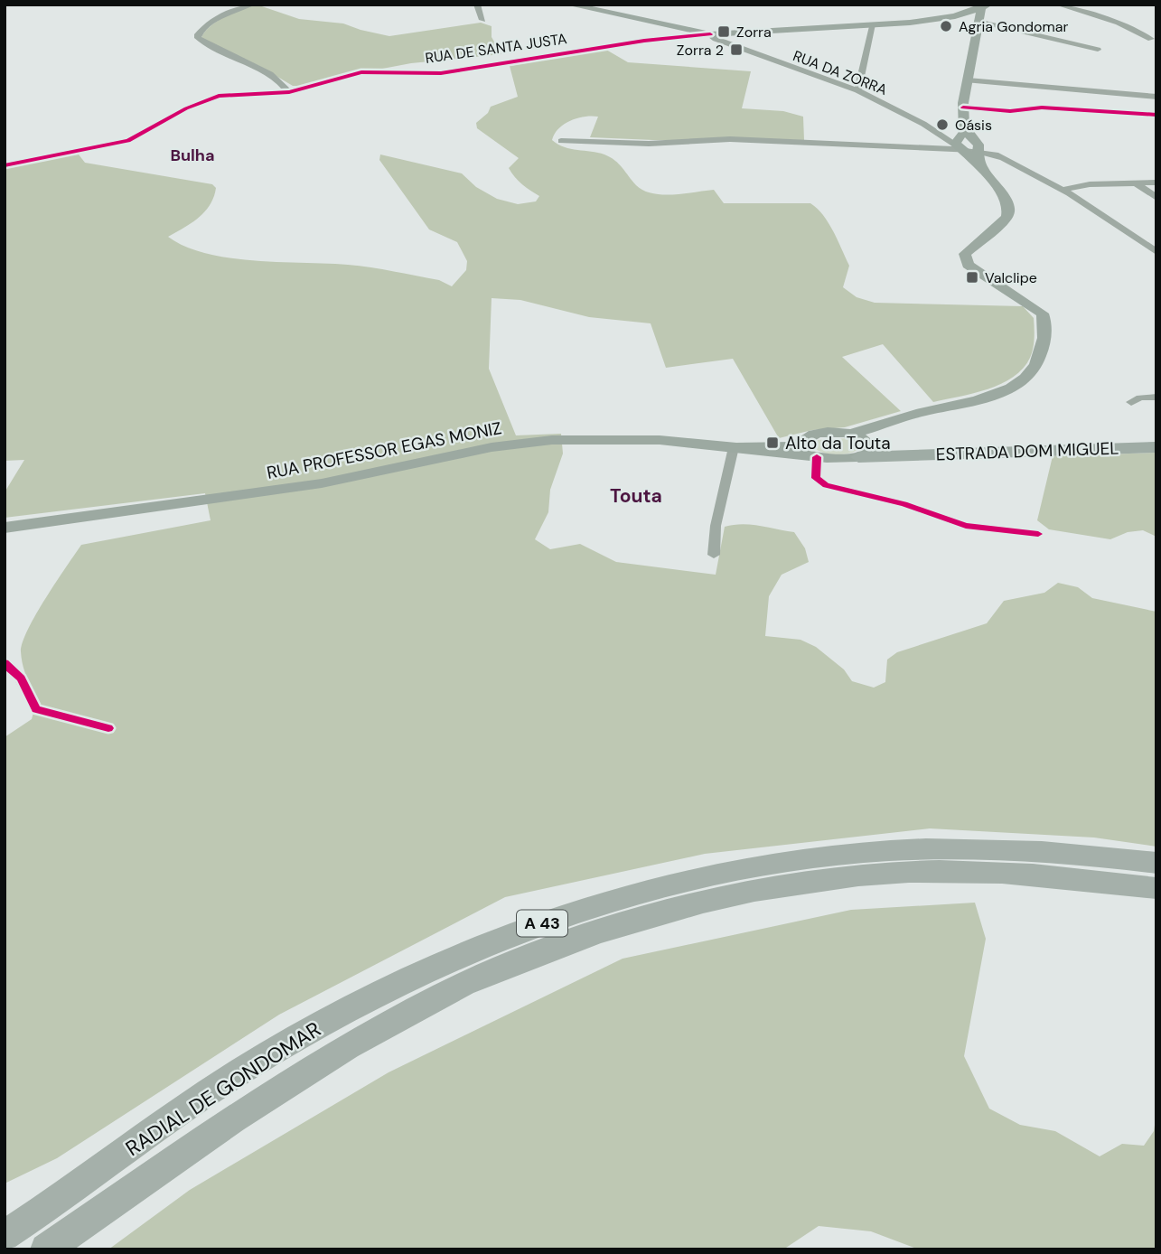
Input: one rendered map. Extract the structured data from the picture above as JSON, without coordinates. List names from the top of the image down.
{
  "streets": {
    "highway": ["A 43", "RADIAL DE GONDOMAR"],
    "main road": ["RUA PROFESSOR EGAS MONIZ", "ESTRADA DOM MIGUEL"],
    "street": ["RUA DE SANTA JUSTA", "RUA DA ZORRA"]
  },
  "crossings": [
    ["RUA DE SANTA JUSTA", "RUA DA ZORRA"]
  ],
  "districts": ["Bulha", "Touta"],
  "places": {
    "other": ["Agria Gondomar", "Oásis"],
    "transit": [
      "Zorra",
      "Zorra 2",
      "Valclipe",
      "Alto da Touta"
    ]
  }
}
